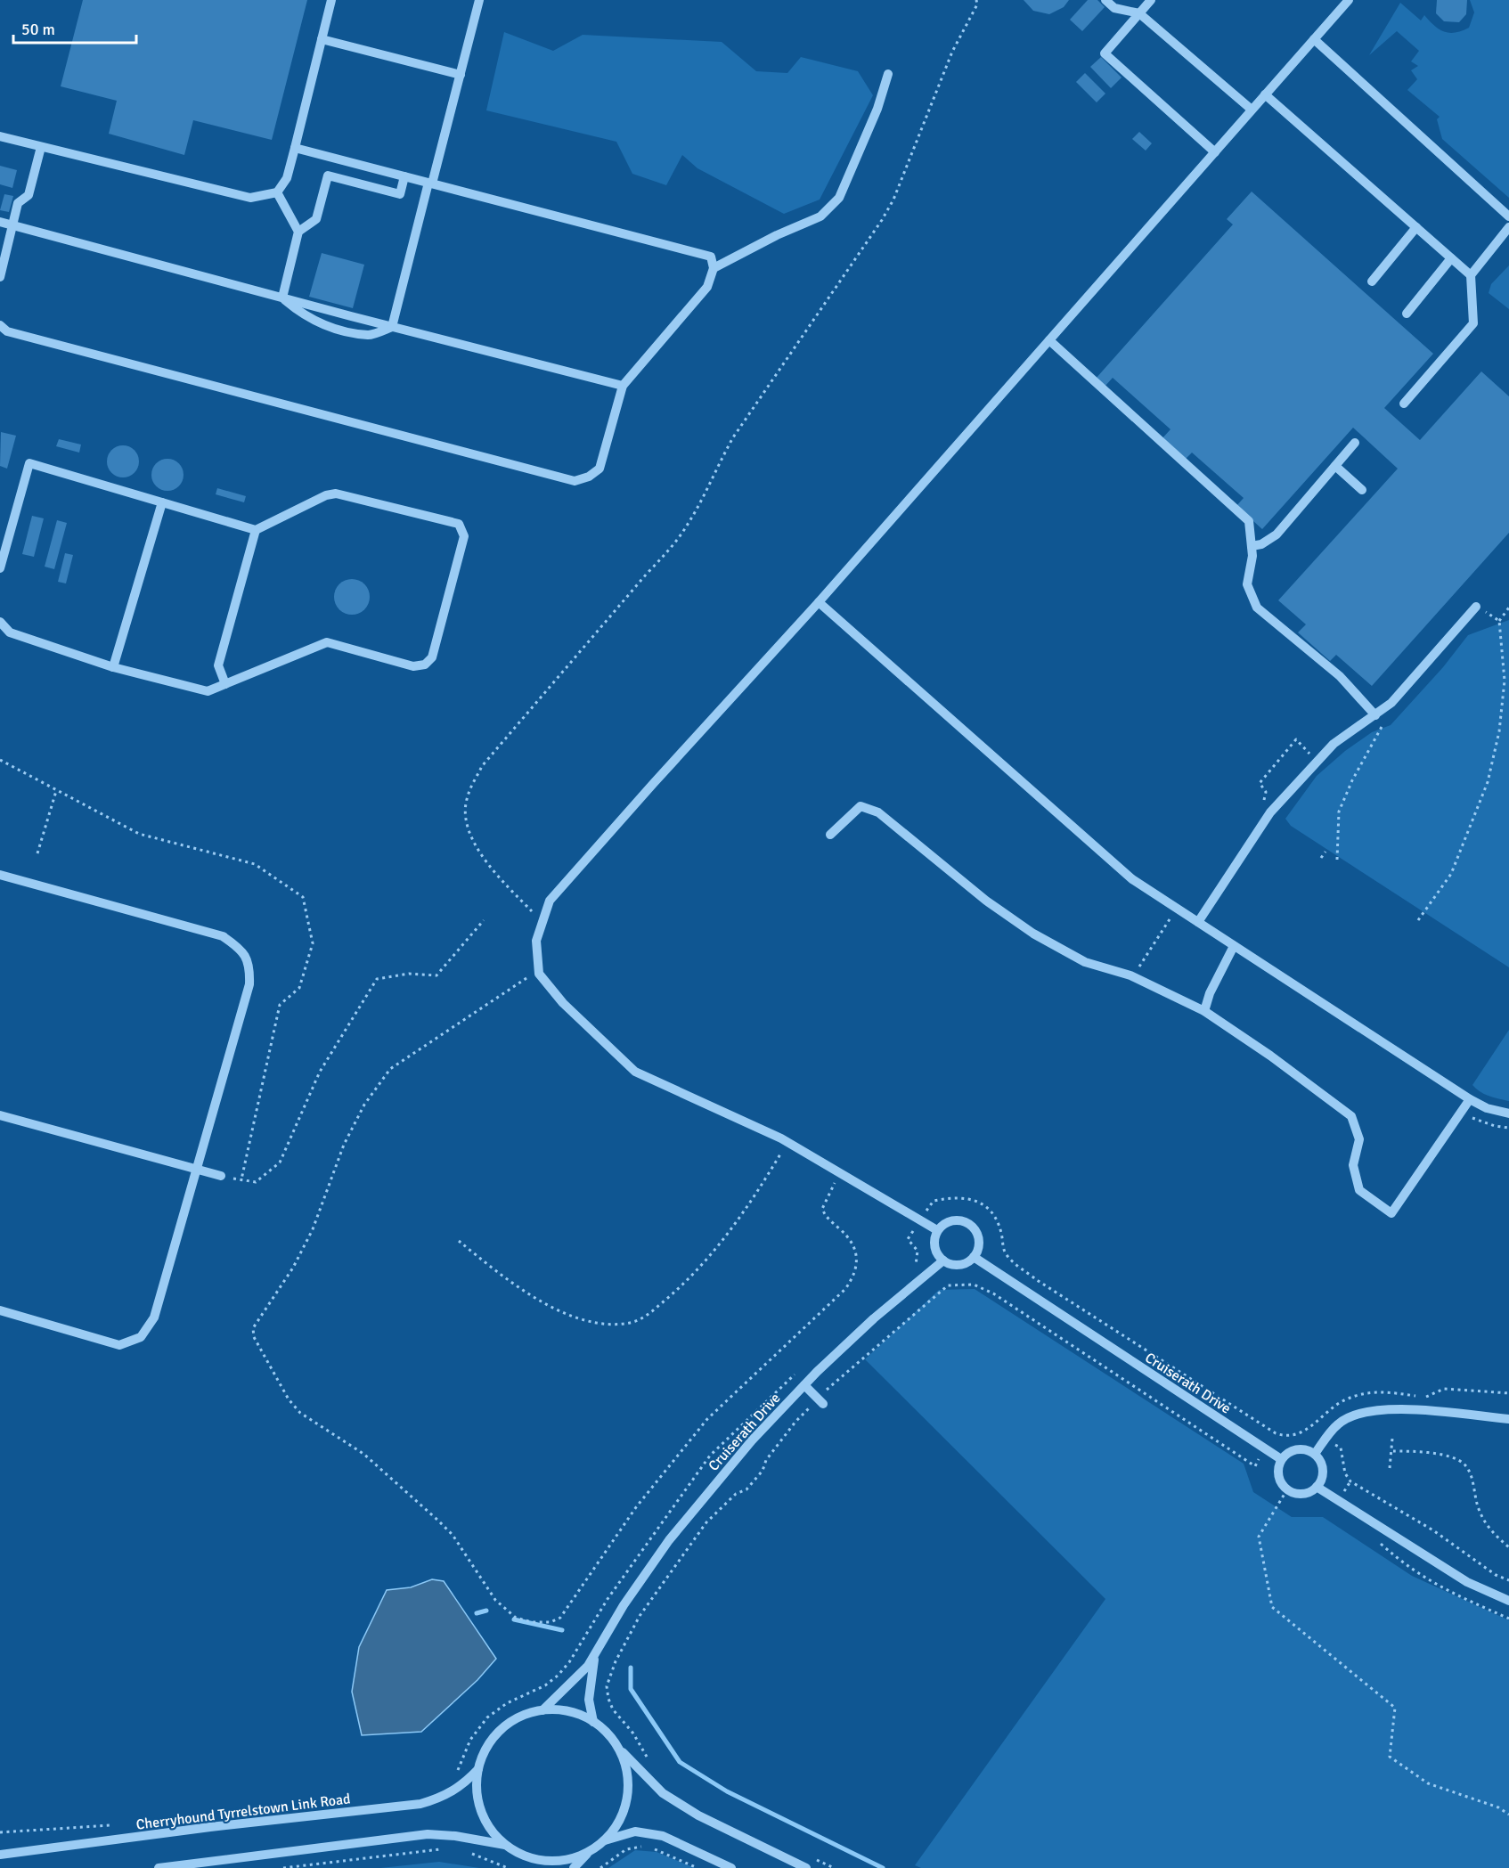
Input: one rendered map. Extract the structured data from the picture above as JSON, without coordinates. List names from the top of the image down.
{
  "streets": {
    "street": ["Cruiserath Drive", "Cherryhound Tyrrelstown Link Road"]
  },
  "crossings": [
    ["Cruiserath Drive", "Cherryhound Tyrrelstown Link Road"]
  ],
  "scale_bar": "50 m"
}
